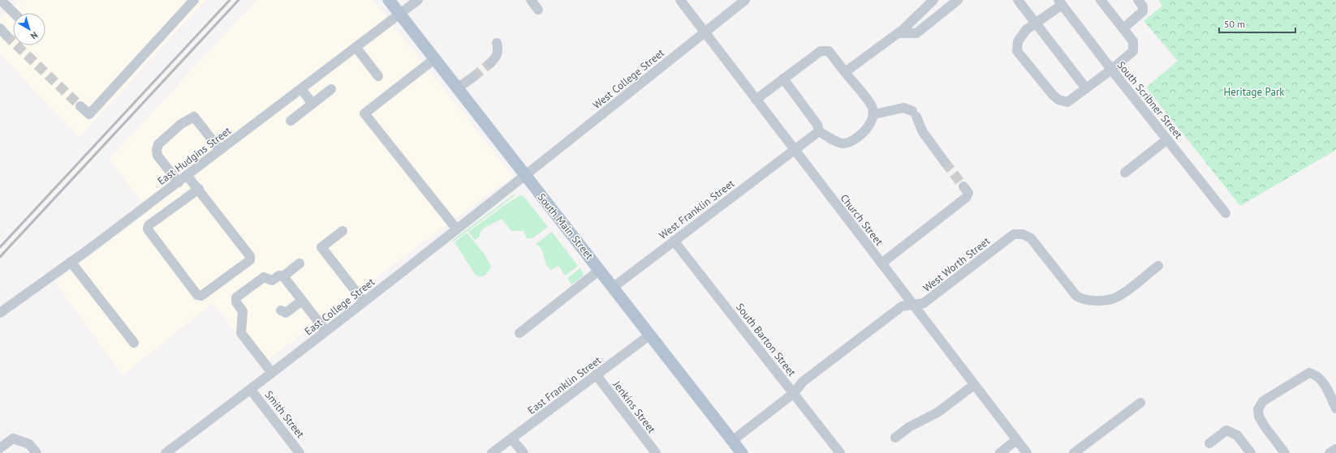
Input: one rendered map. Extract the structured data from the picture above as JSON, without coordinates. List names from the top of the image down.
{
  "streets": {
    "main road": ["South Main Street"],
    "street": [
      "West College Street",
      "South Scribner Street",
      "East Hudgins Street",
      "West Franklin Street",
      "Church Street",
      "West Worth Street",
      "East College Street",
      "South Barton Street",
      "East Franklin Street",
      "Jenkins Street",
      "Smith Street"
    ]
  },
  "crossings": [
    ["West College Street", "Church Street"],
    ["West College Street", "South Main Street"],
    ["West College Street", "East College Street"],
    ["East Hudgins Street", "South Main Street"],
    ["West Franklin Street", "Church Street"],
    ["West Franklin Street", "South Main Street"],
    ["West Franklin Street", "South Barton Street"],
    ["Church Street", "West Worth Street"],
    ["South Main Street", "West Worth Street"],
    ["South Main Street", "East College Street"],
    ["South Main Street", "East Franklin Street"],
    ["West Worth Street", "South Barton Street"],
    ["East College Street", "Smith Street"],
    ["East Franklin Street", "Jenkins Street"]
  ],
  "parks": ["Heritage Park"],
  "scale_bar": "50 m",
  "north": "bottom right"
}
